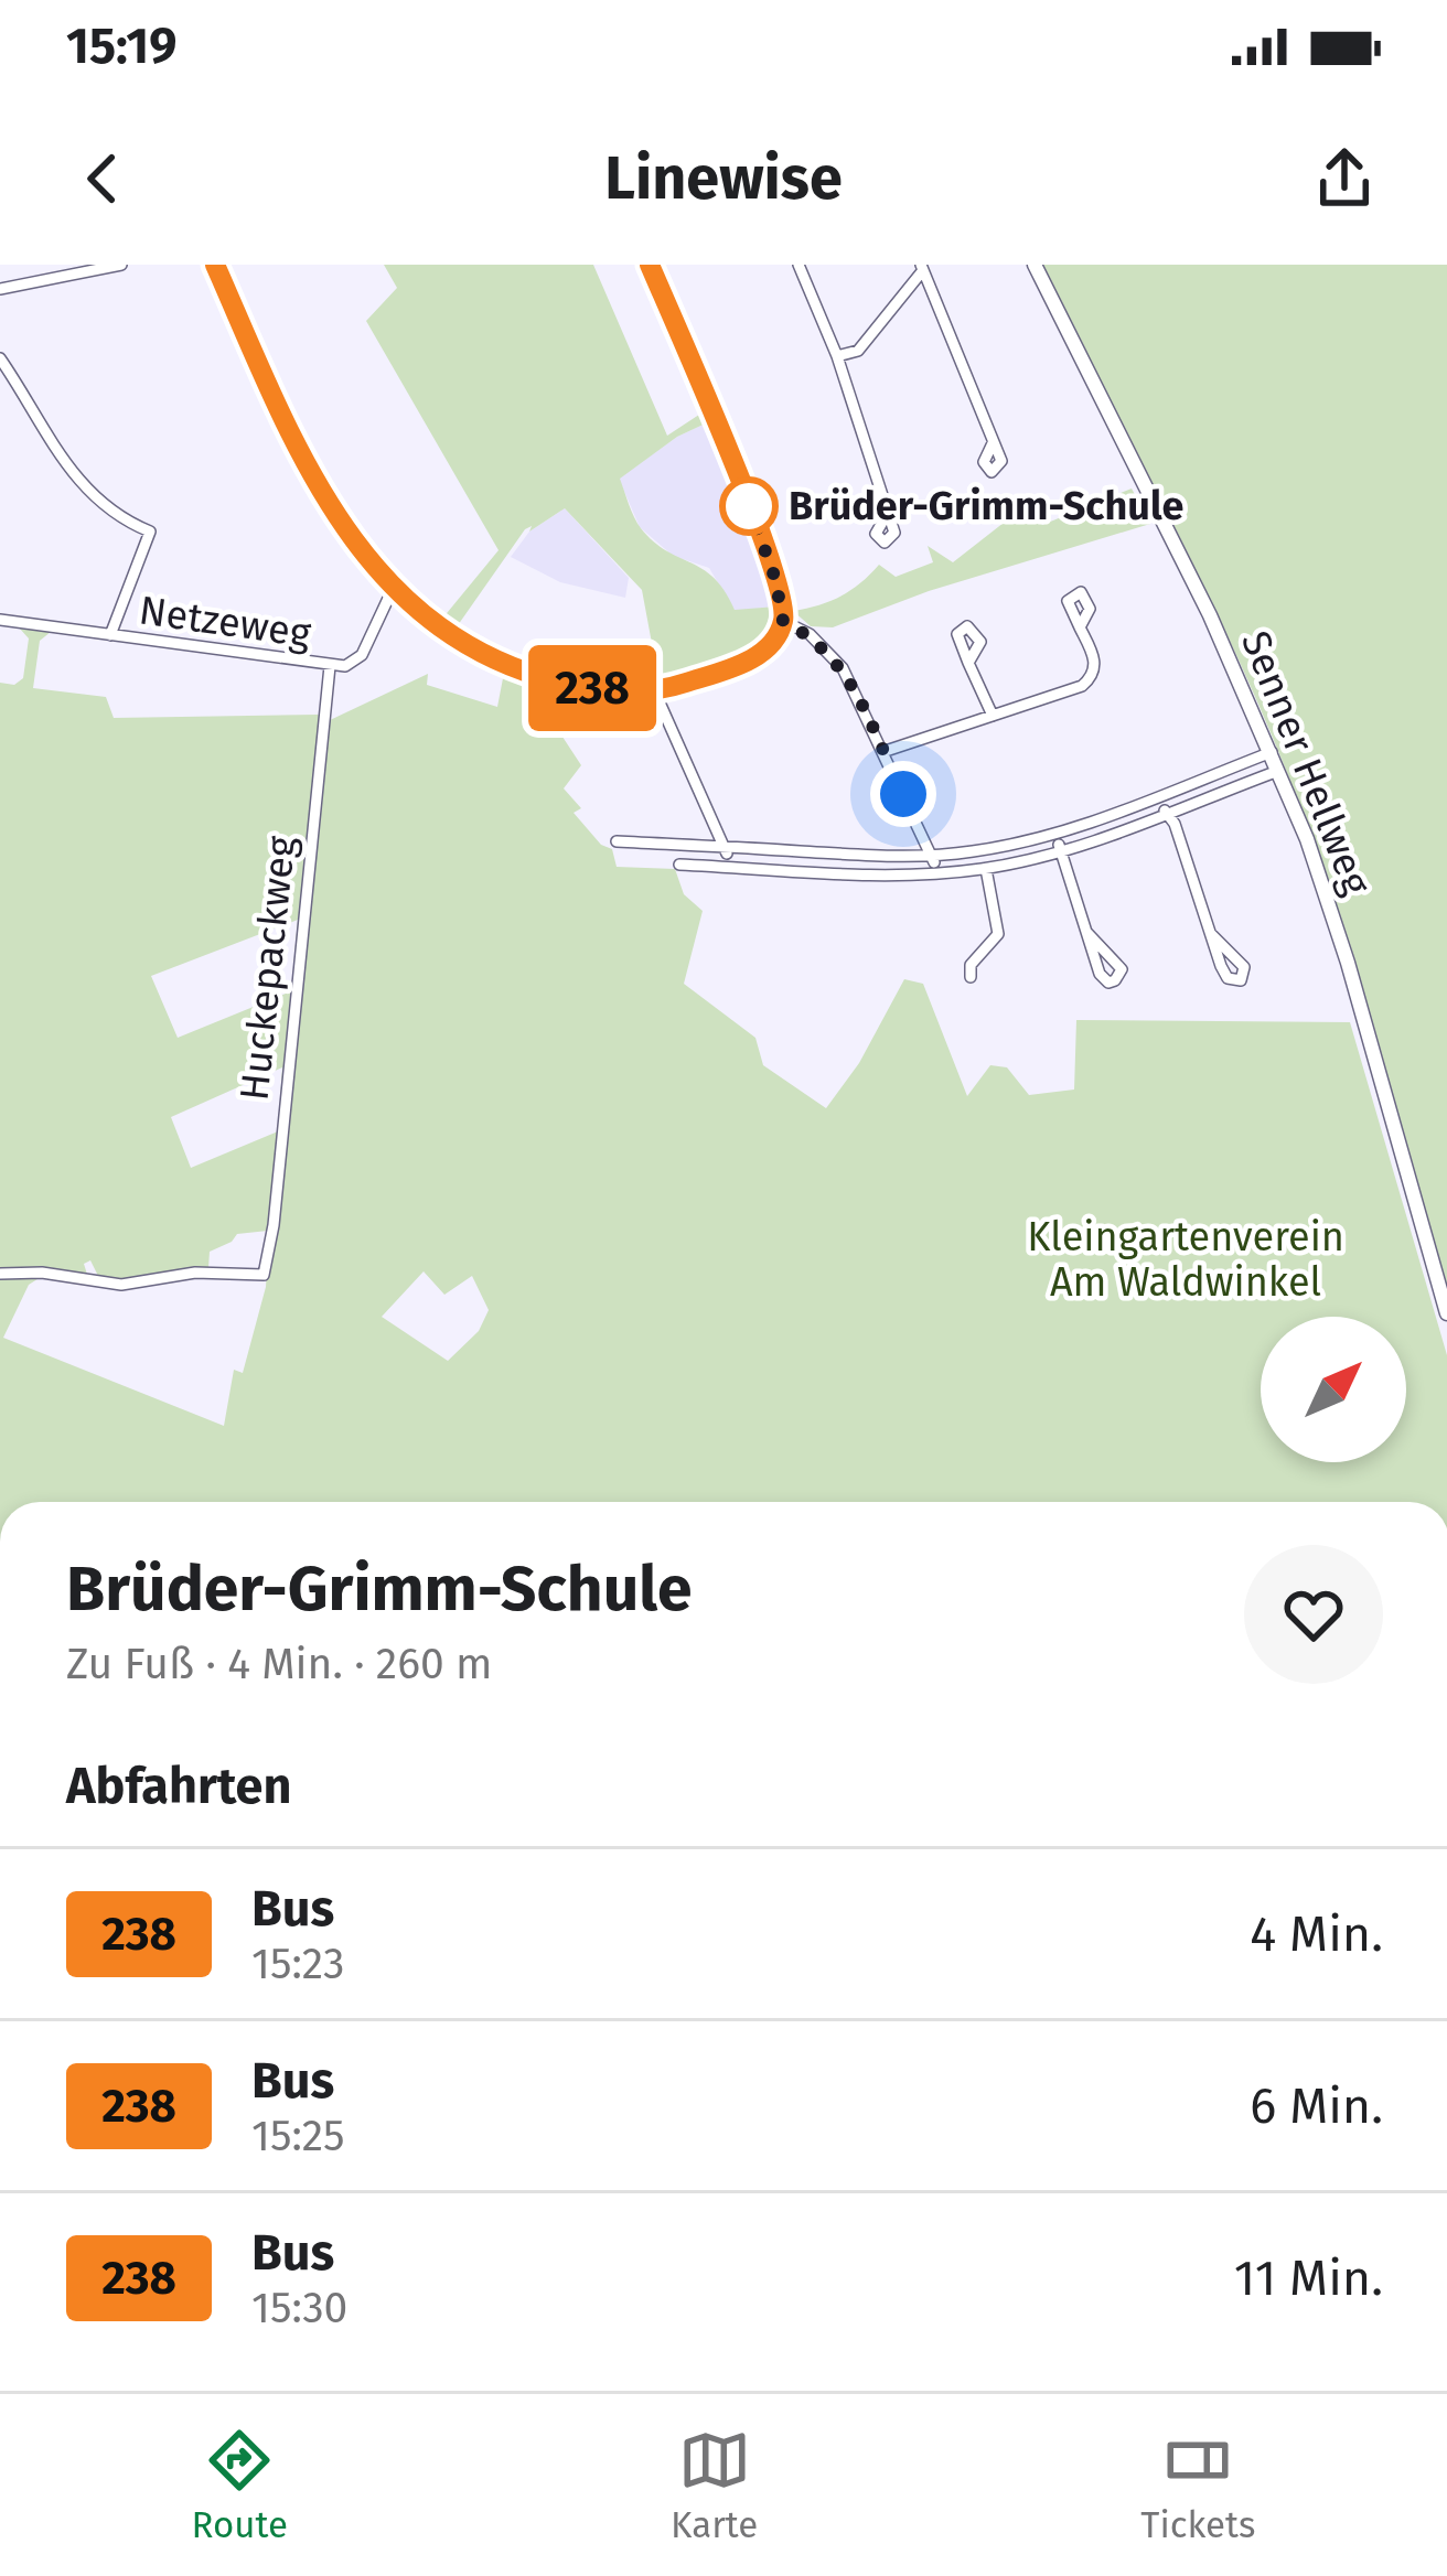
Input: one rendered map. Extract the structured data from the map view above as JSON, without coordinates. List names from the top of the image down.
{
  "streets": {
    "street": ["Netzeweg", "Senner Hellweg", "Huckepackweg"]
  },
  "crossings": [
    ["Netzeweg", "Huckepackweg"]
  ],
  "parks": ["Kleingartenverein Am Waldwinkel"],
  "places": ["Brüder-Grimm-Schule"],
  "lines": ["bus line 238"],
  "north": "top right",
  "page": {
    "status": "15:19",
    "header": "Linewise",
    "on_map": "238",
    "heading": [
      ["Brüder-Grimm-Schule", "Zu Fuß · 4 Min. · 260 m"],
      "Abfahrten"
    ],
    "list": [
      {
        "mark": "238",
        "name": "Bus",
        "note": "15:23",
        "value": "4 Min."
      },
      {
        "mark": "238",
        "name": "Bus",
        "note": "15:25",
        "value": "6 Min."
      },
      {
        "mark": "238",
        "name": "Bus",
        "note": "15:30",
        "value": "11 Min."
      }
    ],
    "tabs": ["Route", "Karte", "Tickets"]
  }
}
